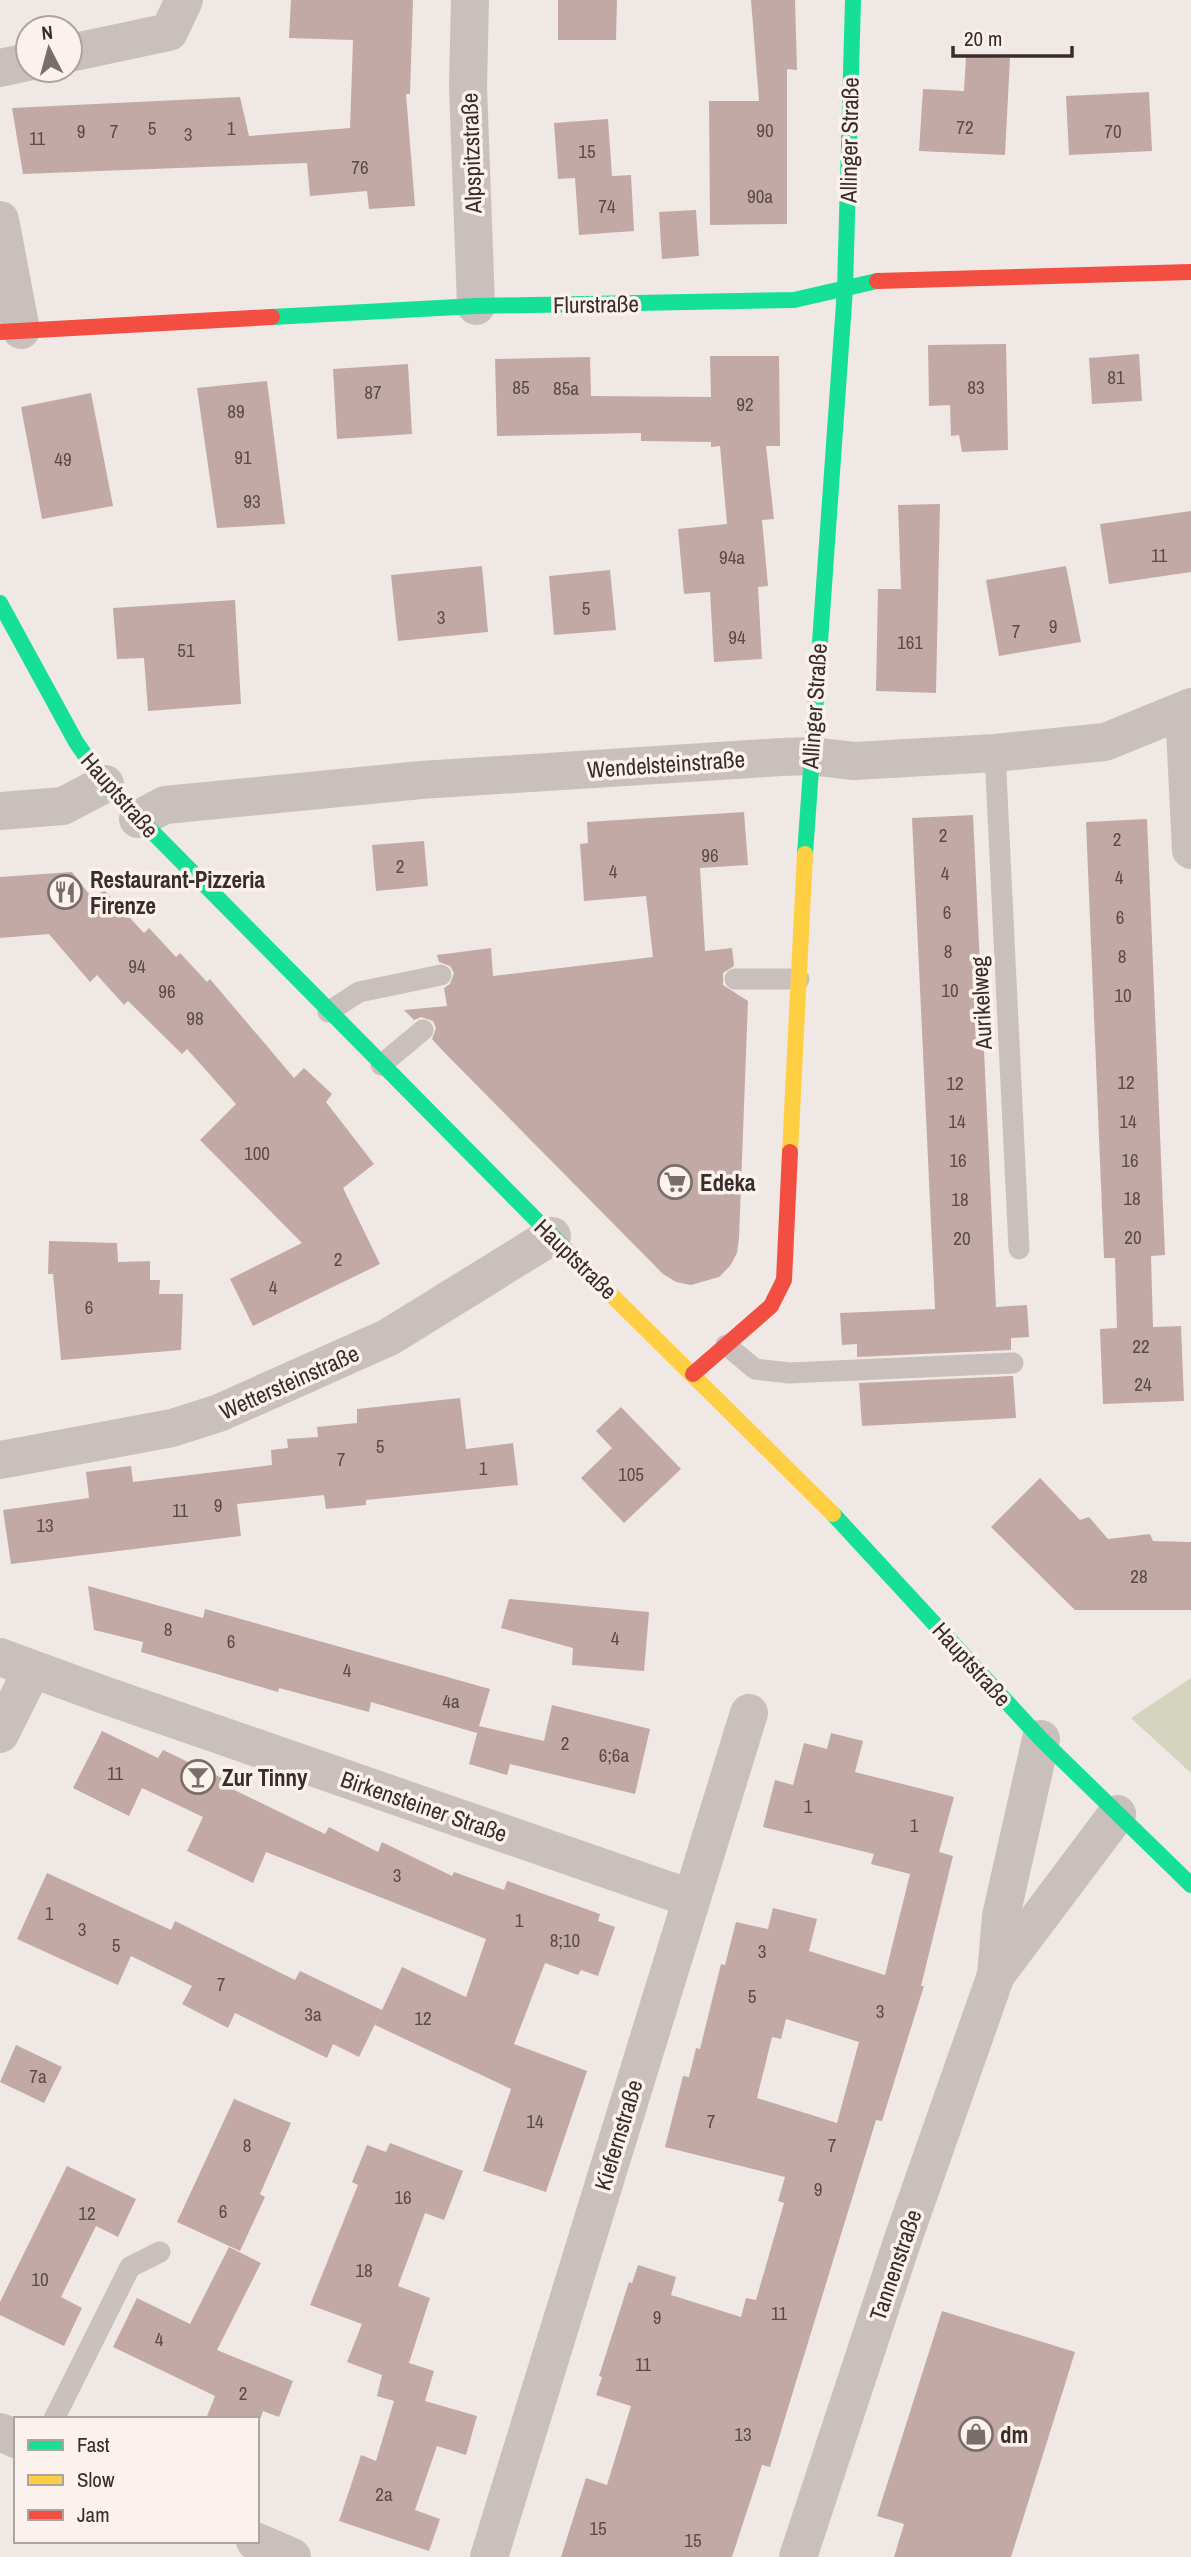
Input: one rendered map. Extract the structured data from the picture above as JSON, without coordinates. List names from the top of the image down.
{
  "streets": {
    "street": [
      "Allinger Straße",
      "Alpspitzstraße",
      "Flurstraße",
      "Wendelsteinstraße",
      "Hauptstraße",
      "Wettersteinstraße",
      "Birkensteiner Straße",
      "Kiefernstraße",
      "Tannenstraße"
    ],
    "lane": ["Aurikelweg"]
  },
  "crossings": [
    ["Allinger Straße", "Flurstraße"],
    ["Allinger Straße", "Wendelsteinstraße"],
    ["Allinger Straße", "Hauptstraße"],
    ["Alpspitzstraße", "Flurstraße"],
    ["Wendelsteinstraße", "Hauptstraße"],
    ["Wendelsteinstraße", "Aurikelweg"],
    ["Hauptstraße", "Wettersteinstraße"],
    ["Hauptstraße", "Tannenstraße"],
    ["Birkensteiner Straße", "Kiefernstraße"]
  ],
  "places": {
    "restaurant": ["Restaurant-Pizzeria Firenze"],
    "supermarket": ["Edeka"],
    "bar": ["Zur Tinny"],
    "shop": ["dm"]
  },
  "house_numbers": [
    "72",
    "5",
    "1",
    "90",
    "9",
    "7",
    "70",
    "3",
    "11",
    "15",
    "76",
    "90a",
    "74",
    "81",
    "85",
    "83",
    "85a",
    "87",
    "92",
    "89",
    "91",
    "49",
    "93",
    "11",
    "94a",
    "5",
    "3",
    "9",
    "7",
    "94",
    "161",
    "51",
    "2",
    "2",
    "96",
    "2",
    "4",
    "4",
    "4",
    "6",
    "6",
    "8",
    "8",
    "94",
    "10",
    "96",
    "10",
    "98",
    "12",
    "12",
    "14",
    "14",
    "100",
    "16",
    "16",
    "18",
    "18",
    "20",
    "20",
    "2",
    "4",
    "6",
    "22",
    "24",
    "5",
    "7",
    "1",
    "105",
    "9",
    "11",
    "13",
    "28",
    "8",
    "4",
    "6",
    "4",
    "4a",
    "2",
    "6;6a",
    "11",
    "1",
    "1",
    "3",
    "1",
    "1",
    "3",
    "8;10",
    "5",
    "3",
    "7",
    "5",
    "3",
    "3a",
    "12",
    "7a",
    "14",
    "7",
    "8",
    "7",
    "9",
    "16",
    "6",
    "12",
    "18",
    "10",
    "11",
    "9",
    "4",
    "11",
    "2",
    "13",
    "2a",
    "15",
    "15"
  ],
  "legend": ["Fast", "Slow", "Jam"],
  "scale_bar": "20 m",
  "north": "top"
}
